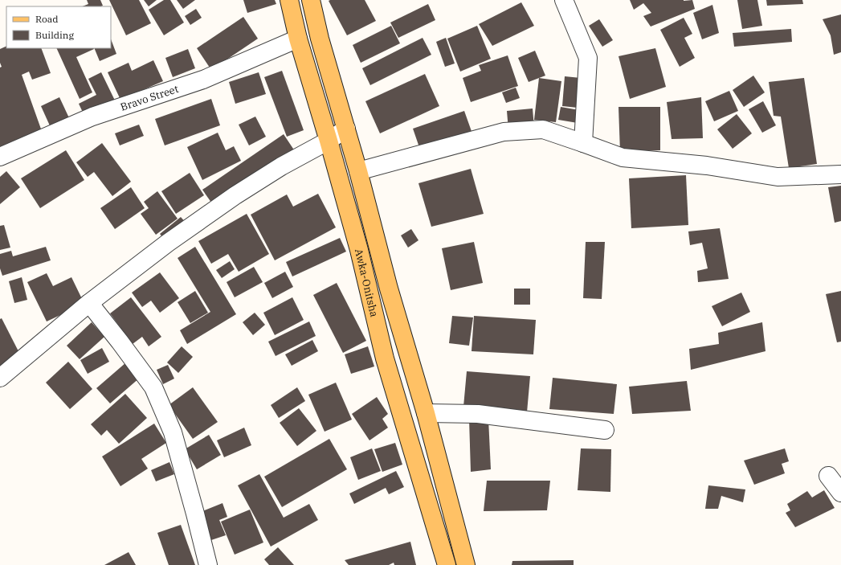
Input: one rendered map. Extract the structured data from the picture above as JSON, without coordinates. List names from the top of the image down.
{
  "streets": {
    "main road": ["Awka-Onitsha"],
    "street": ["Bravo Street"]
  },
  "crossings": [
    ["Bravo Street", "Awka-Onitsha"]
  ],
  "legend": ["Road", "Building"]
}
